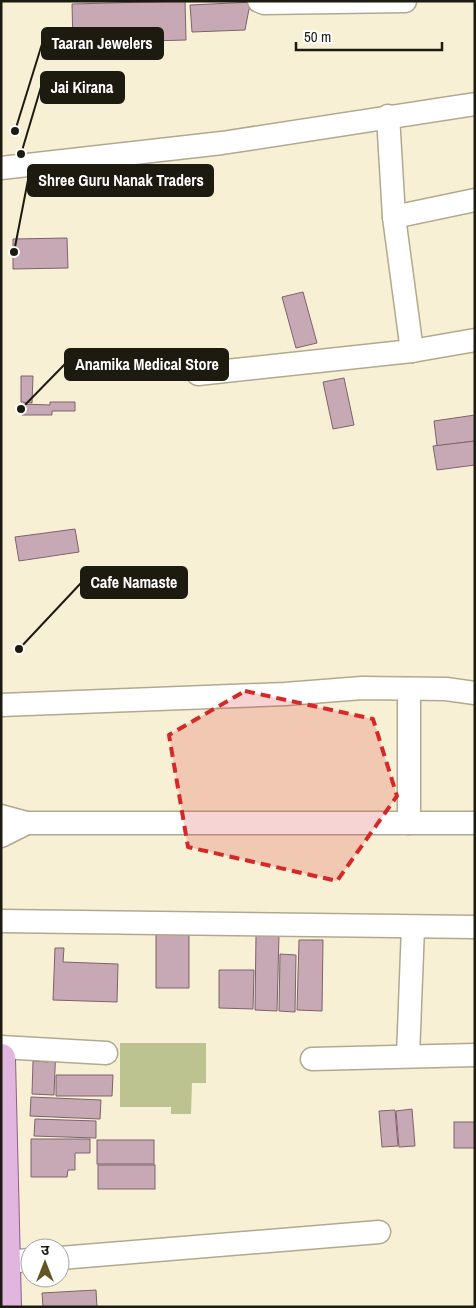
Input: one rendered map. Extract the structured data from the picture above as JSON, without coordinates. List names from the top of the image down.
{
  "places": [
    "Taaran Jewelers",
    "Jai Kirana",
    "Shree Guru Nanak Traders",
    "Anamika Medical Store",
    "Cafe Namaste"
  ],
  "scale_bar": "50 m",
  "north": "top"
}
